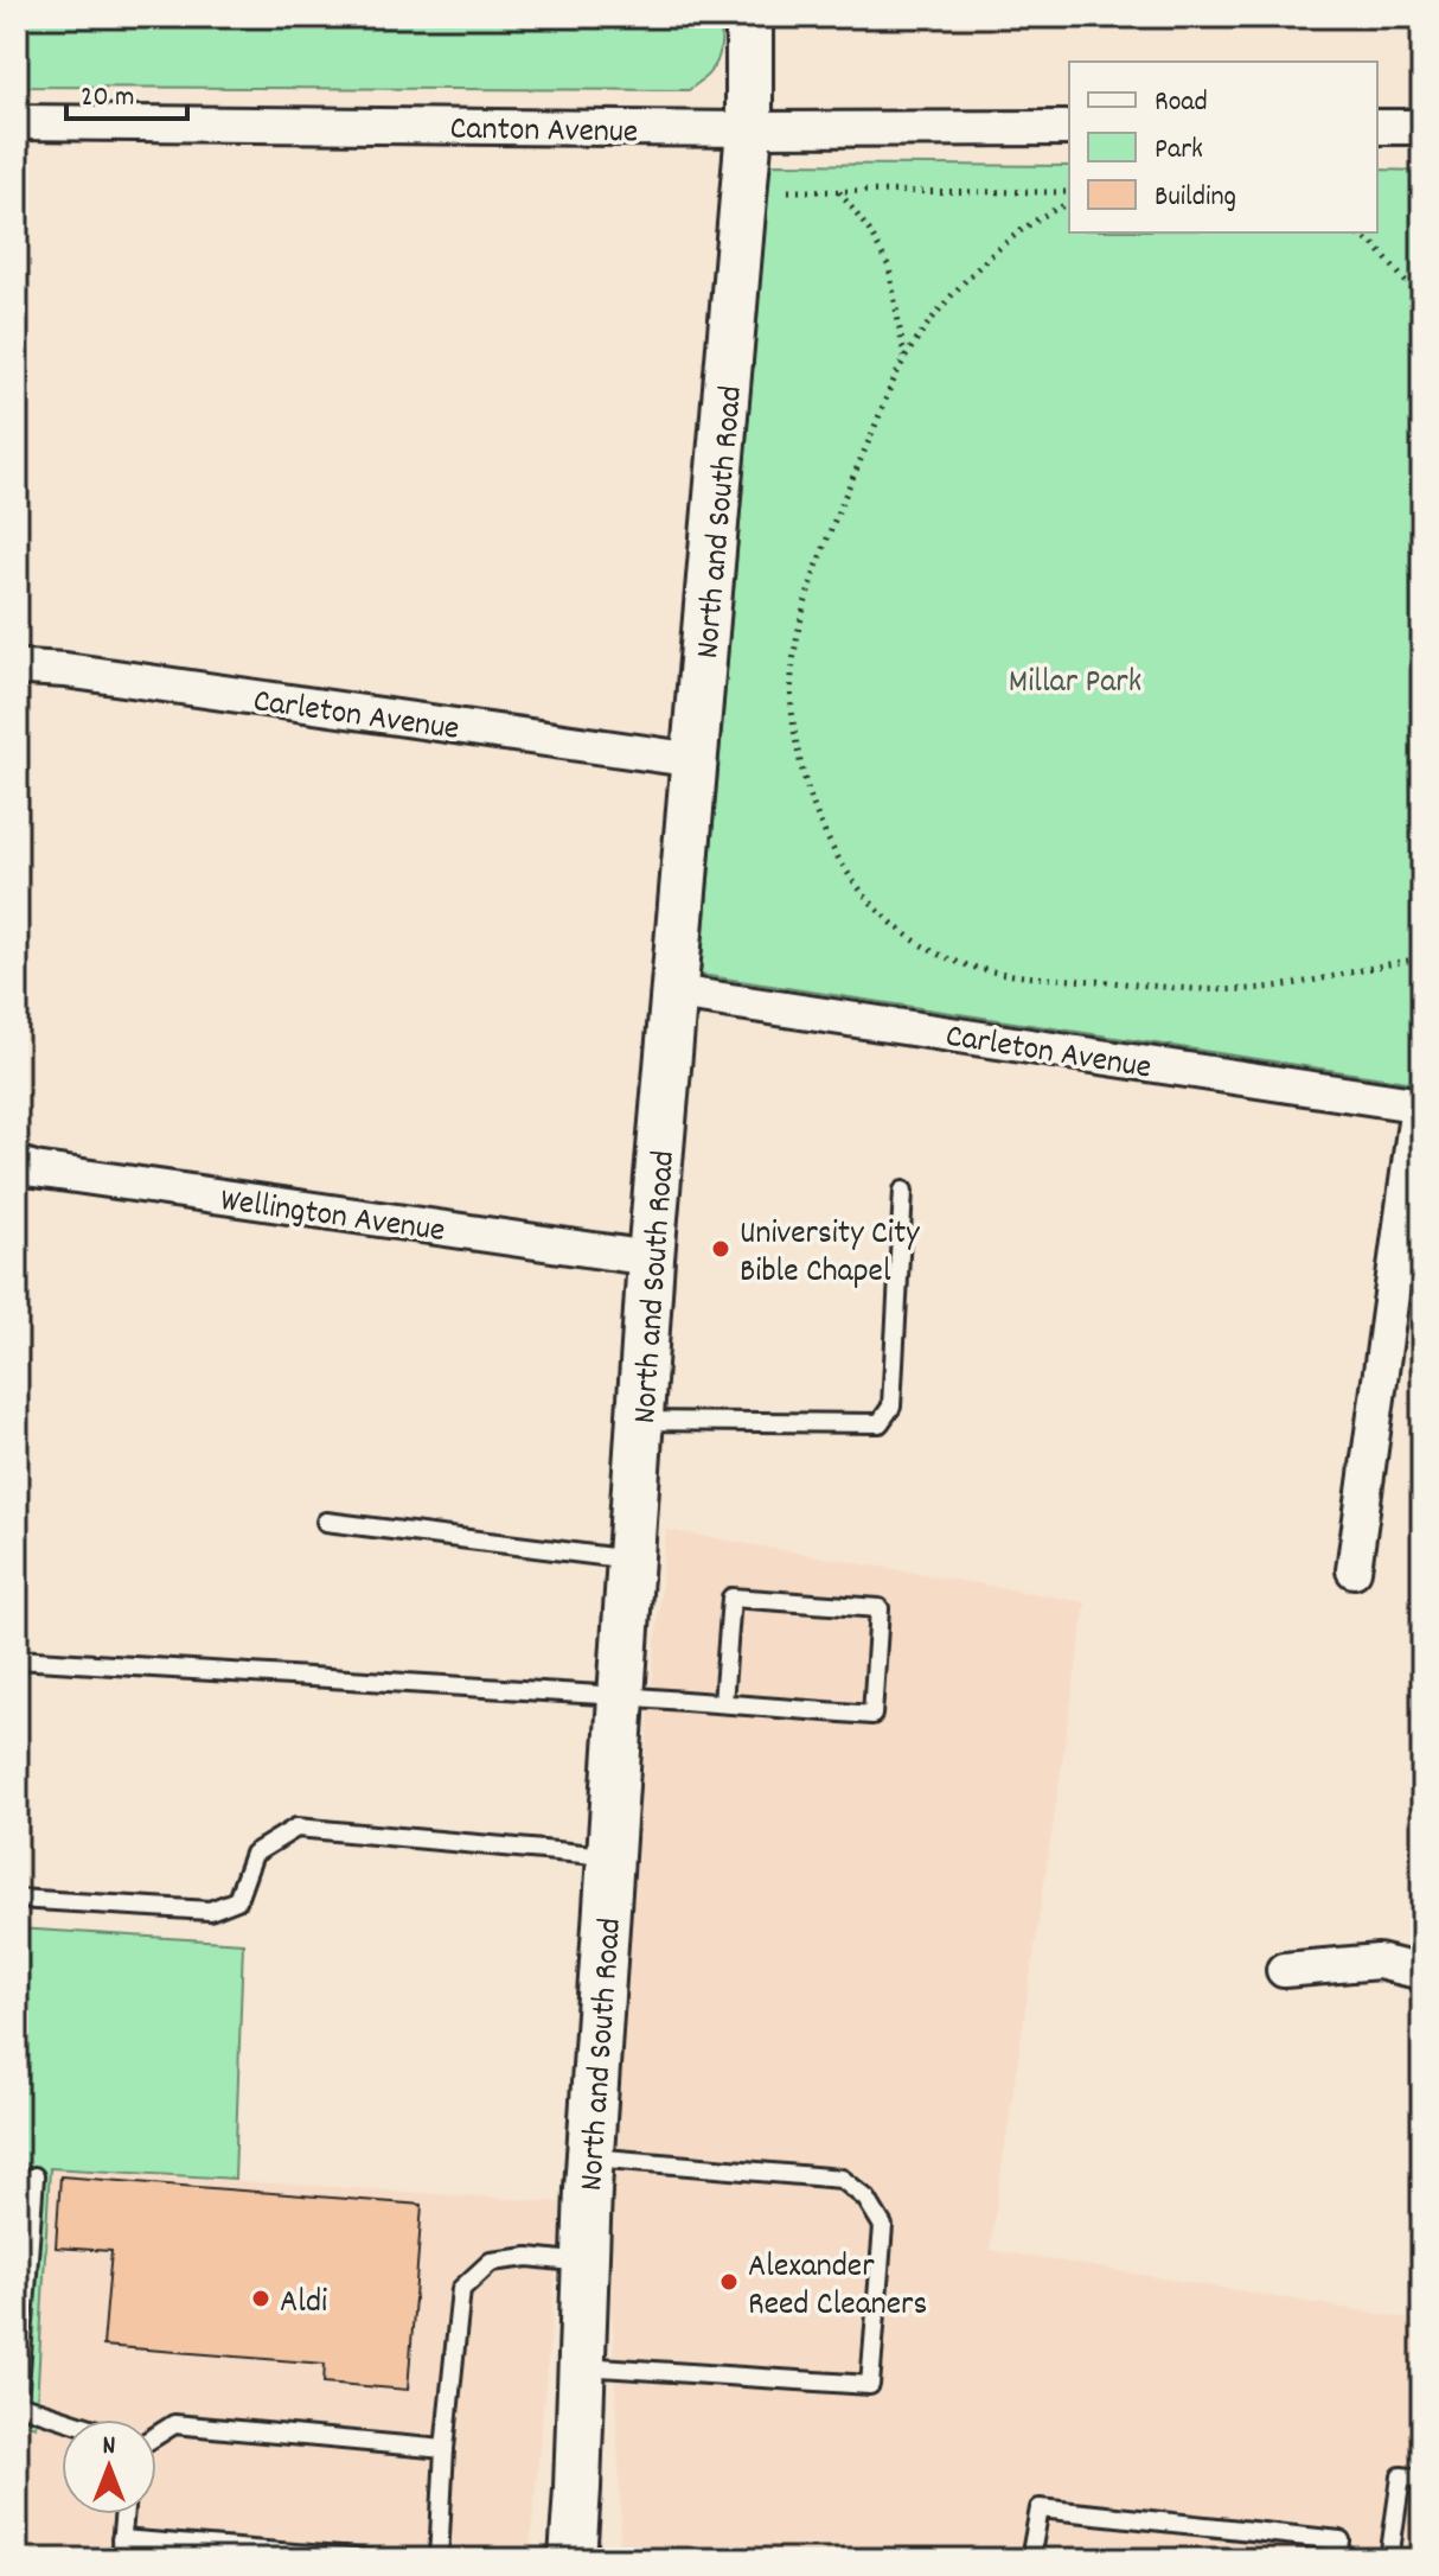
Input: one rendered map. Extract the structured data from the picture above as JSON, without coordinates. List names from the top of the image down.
{
  "streets": {
    "street": [
      "Canton Avenue",
      "North and South Road",
      "Carleton Avenue",
      "Wellington Avenue"
    ]
  },
  "crossings": [
    ["Canton Avenue", "North and South Road"],
    ["North and South Road", "Carleton Avenue"],
    ["North and South Road", "Wellington Avenue"]
  ],
  "parks": ["Millar Park"],
  "places": ["University City Bible Chapel", "Alexander Reed Cleaners", "Aldi"],
  "legend": ["Road", "Park", "Building"],
  "scale_bar": "20 m",
  "north": "top"
}
